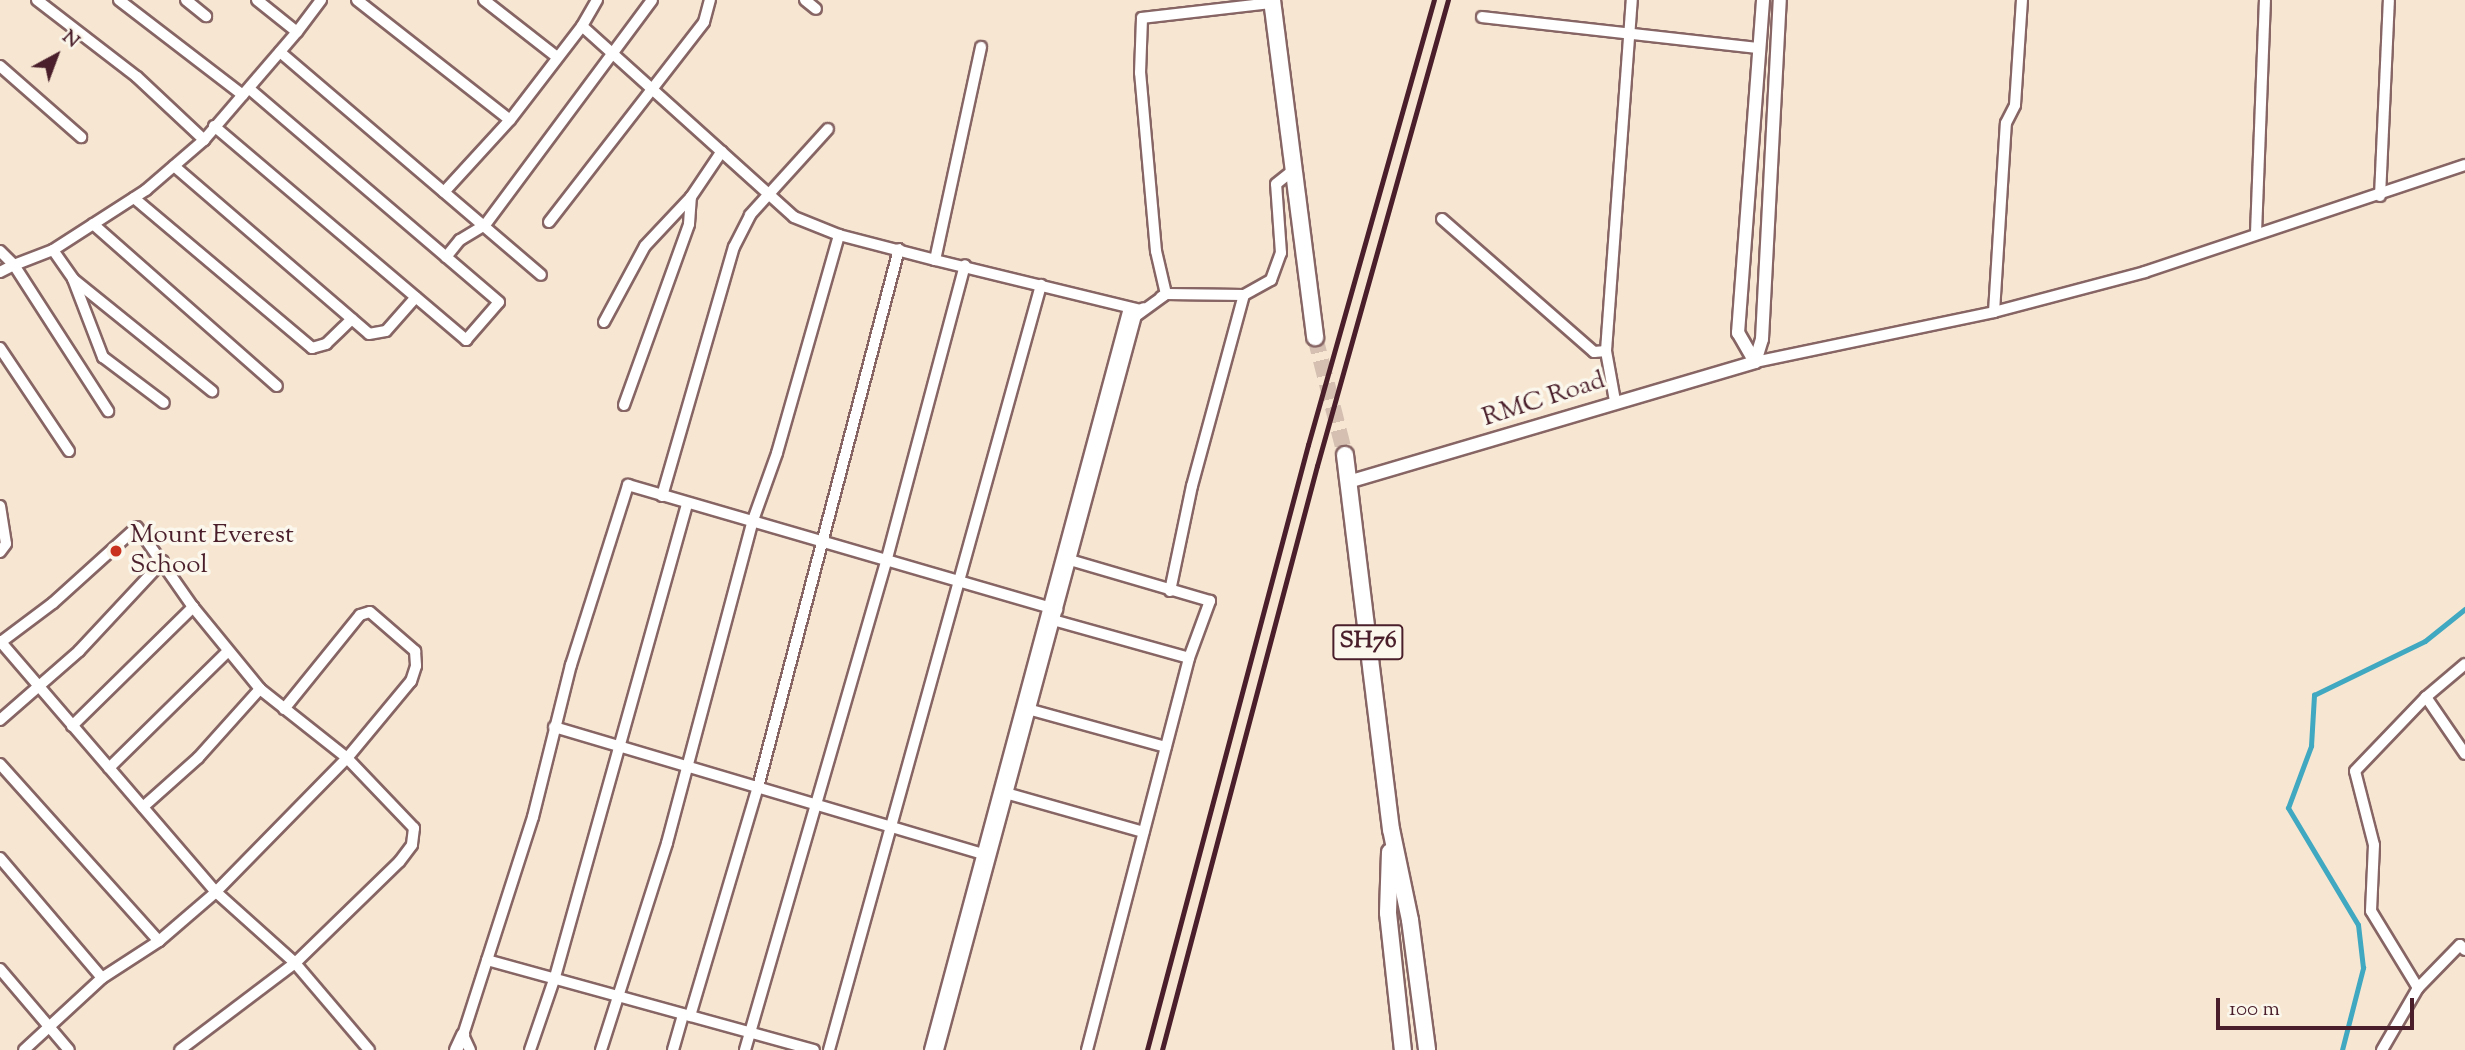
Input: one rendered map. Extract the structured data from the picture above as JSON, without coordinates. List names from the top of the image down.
{
  "streets": {
    "main road": ["SH76"],
    "street": ["RMC Road"]
  },
  "crossings": [
    ["RMC Road", "SH76"]
  ],
  "places": ["Mount Everest School"],
  "scale_bar": "100 m",
  "north": "top right"
}
